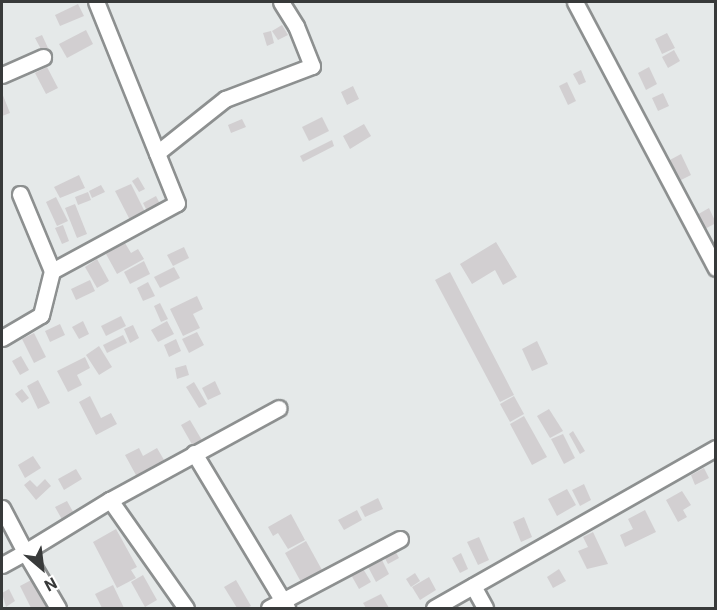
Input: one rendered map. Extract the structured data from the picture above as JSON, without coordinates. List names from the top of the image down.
{
  "north": "bottom right"
}
